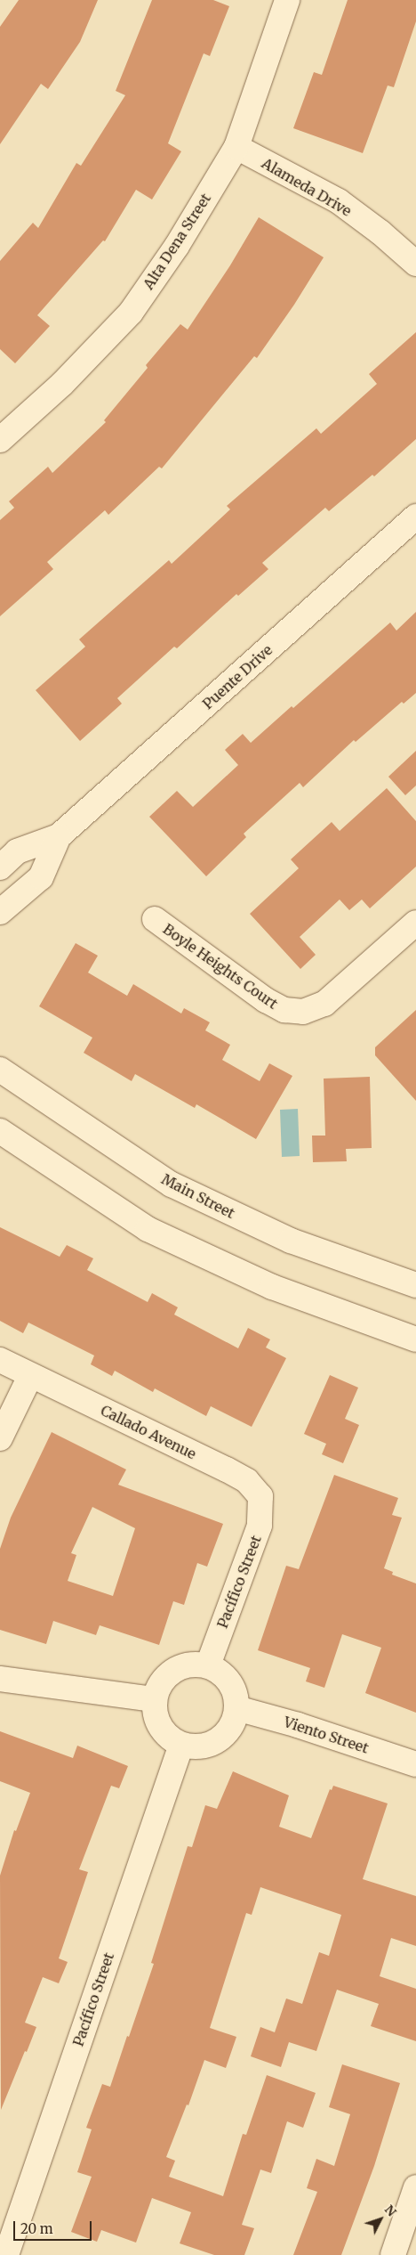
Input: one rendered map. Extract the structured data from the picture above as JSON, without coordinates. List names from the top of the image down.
{
  "streets": {
    "street": [
      "Alameda Drive",
      "Alta Dena Street",
      "Puente Drive",
      "Boyle Heights Court",
      "Main Street",
      "Callado Avenue",
      "Pacífico Street",
      "Viento Street"
    ]
  },
  "crossings": [
    ["Alameda Drive", "Alta Dena Street"],
    ["Callado Avenue", "Pacífico Street"],
    ["Pacífico Street", "Viento Street"]
  ],
  "scale_bar": "20 m",
  "north": "top right"
}
